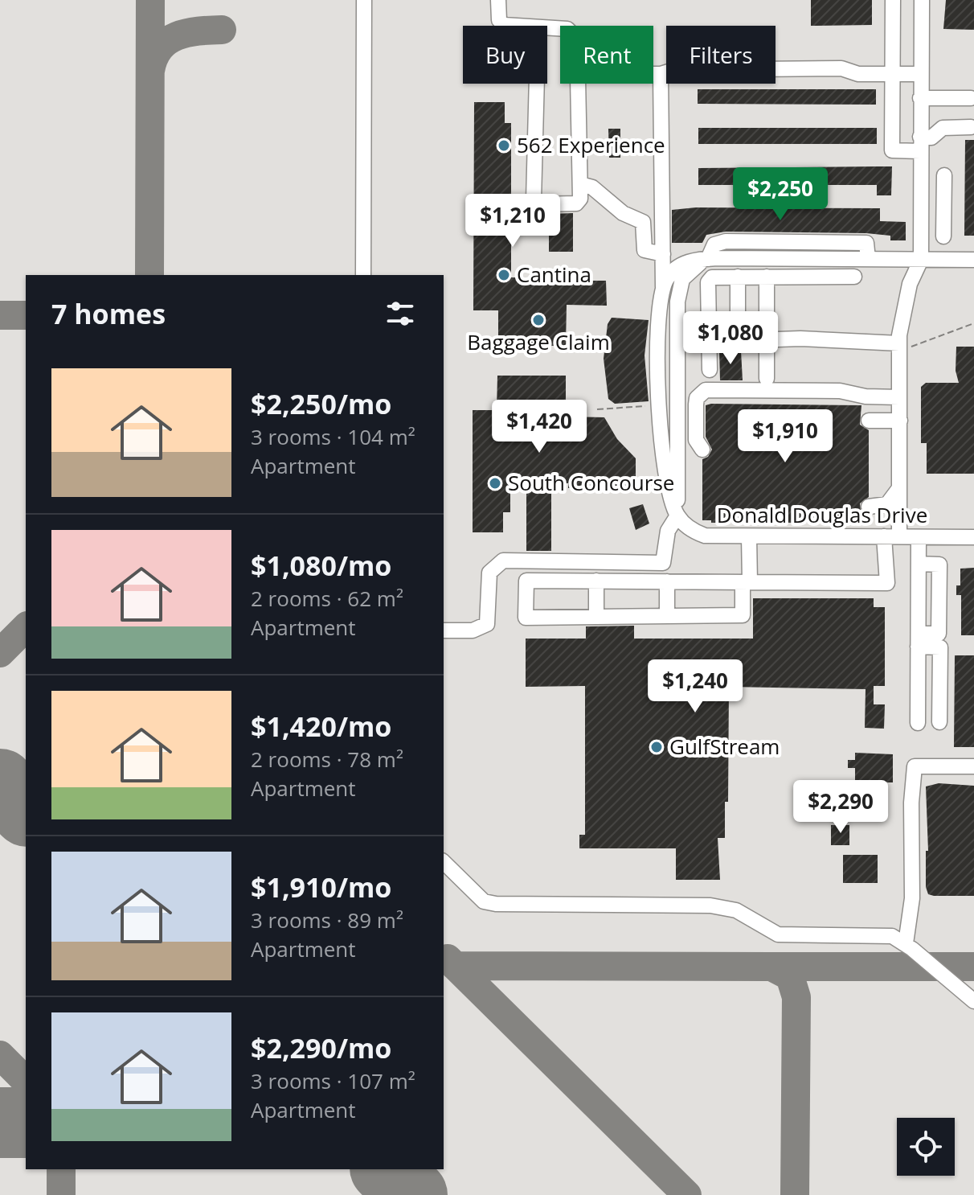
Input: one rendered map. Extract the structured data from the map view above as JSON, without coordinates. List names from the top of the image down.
{
  "streets": {
    "street": ["Donald Douglas Drive"]
  },
  "places": [
    "562 Experience",
    "Cantina",
    "Baggage Claim",
    "South Concourse",
    "GulfStream"
  ],
  "page": {
    "chip": ["Buy", "Rent", "Filters"],
    "price": [
      "$2,250",
      "$1,210",
      "$1,080",
      "$1,420",
      "$1,910",
      "$1,240",
      "$2,290"
    ],
    "heading": "7 homes",
    "list": [
      {
        "name": "$2,250/mo",
        "note": "3 rooms · 104 m² · Apartment"
      },
      {
        "name": "$1,080/mo",
        "note": "2 rooms · 62 m² · Apartment"
      },
      {
        "name": "$1,420/mo",
        "note": "2 rooms · 78 m² · Apartment"
      },
      {
        "name": "$1,910/mo",
        "note": "3 rooms · 89 m² · Apartment"
      },
      {
        "name": "$2,290/mo",
        "note": "3 rooms · 107 m² · Apartment"
      }
    ]
  }
}
